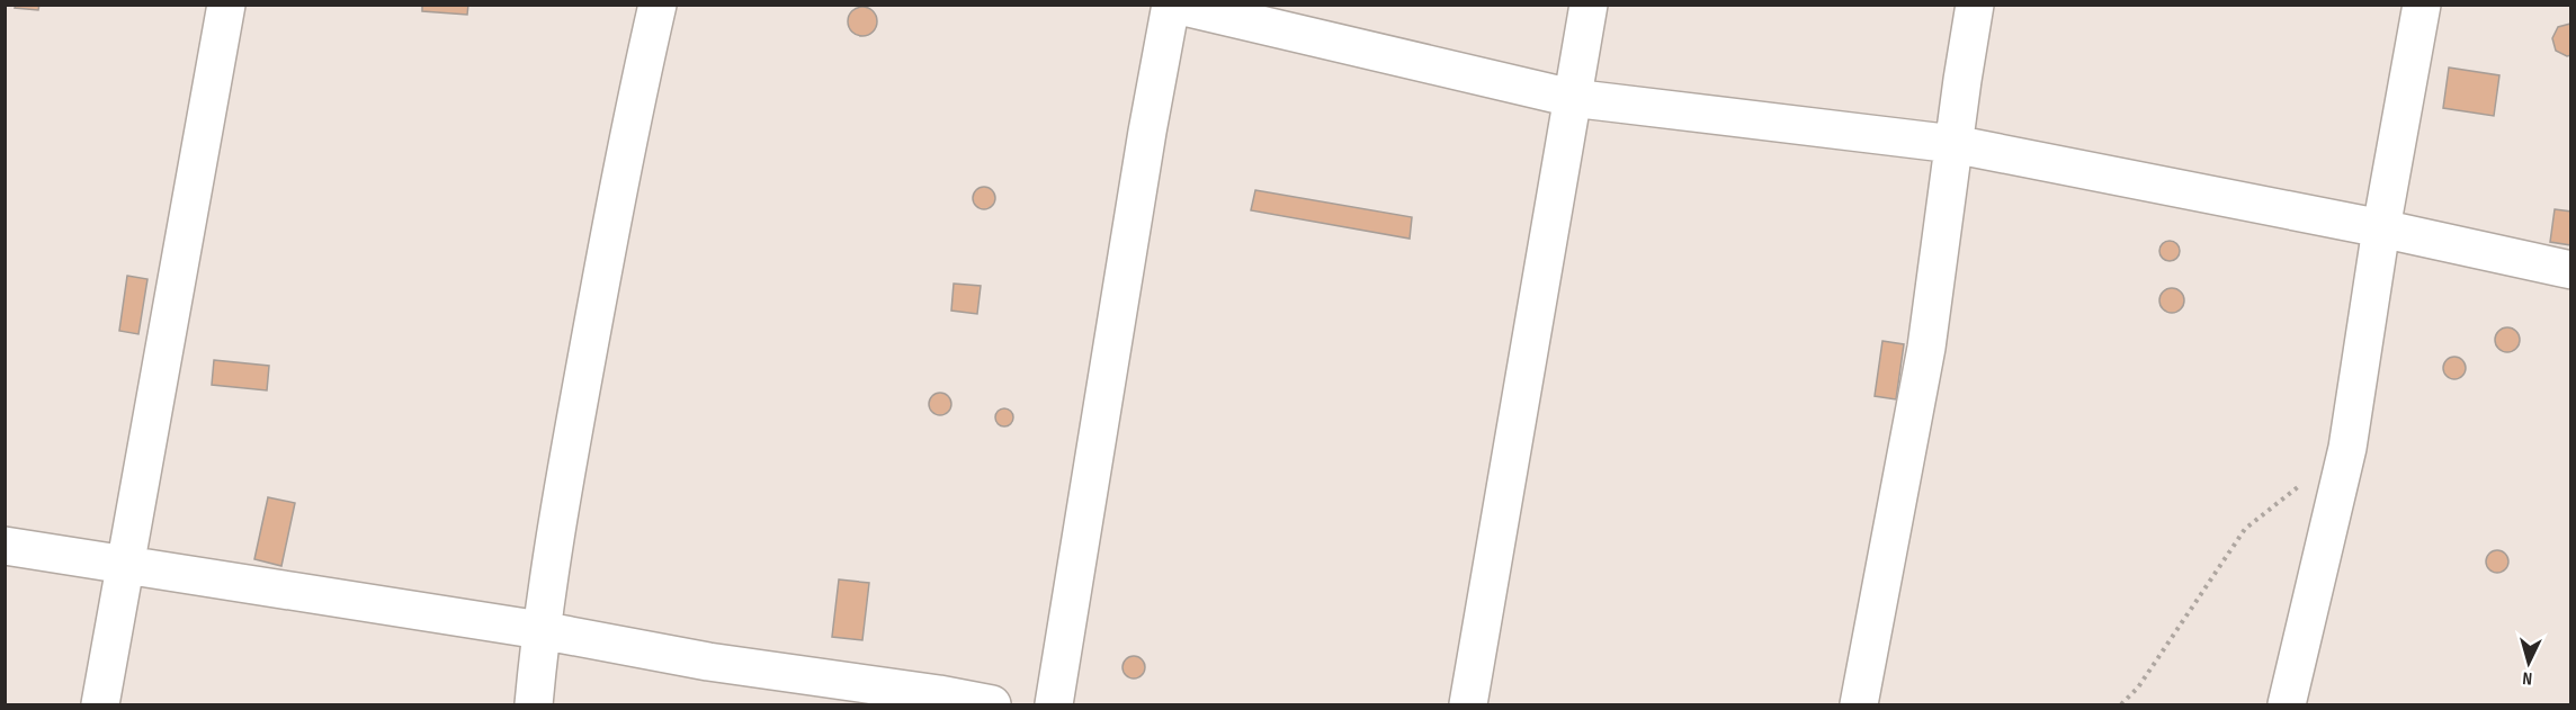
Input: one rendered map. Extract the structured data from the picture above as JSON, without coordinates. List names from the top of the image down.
{
  "north": "bottom"
}
